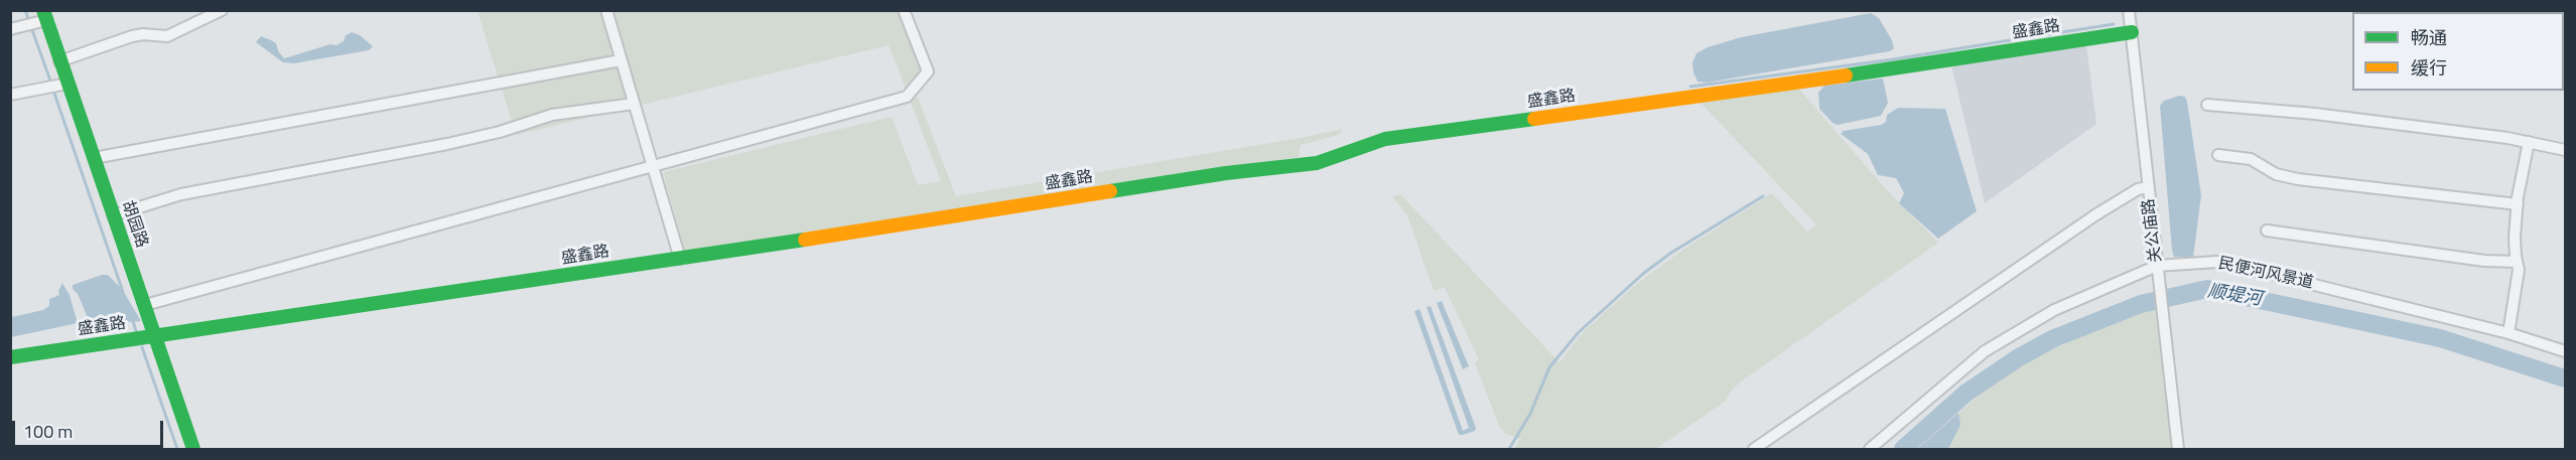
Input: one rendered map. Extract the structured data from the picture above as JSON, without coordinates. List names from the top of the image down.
{
  "streets": {
    "street": [
      "盛鑫路",
      "胡园路",
      "关公庙路",
      "民便河风景道"
    ]
  },
  "crossings": [
    ["盛鑫路", "胡园路"],
    ["盛鑫路", "关公庙路"],
    ["关公庙路", "民便河风景道"]
  ],
  "water": ["顺堤河"],
  "legend": ["畅通", "缓行"],
  "scale_bar": "100 m"
}
